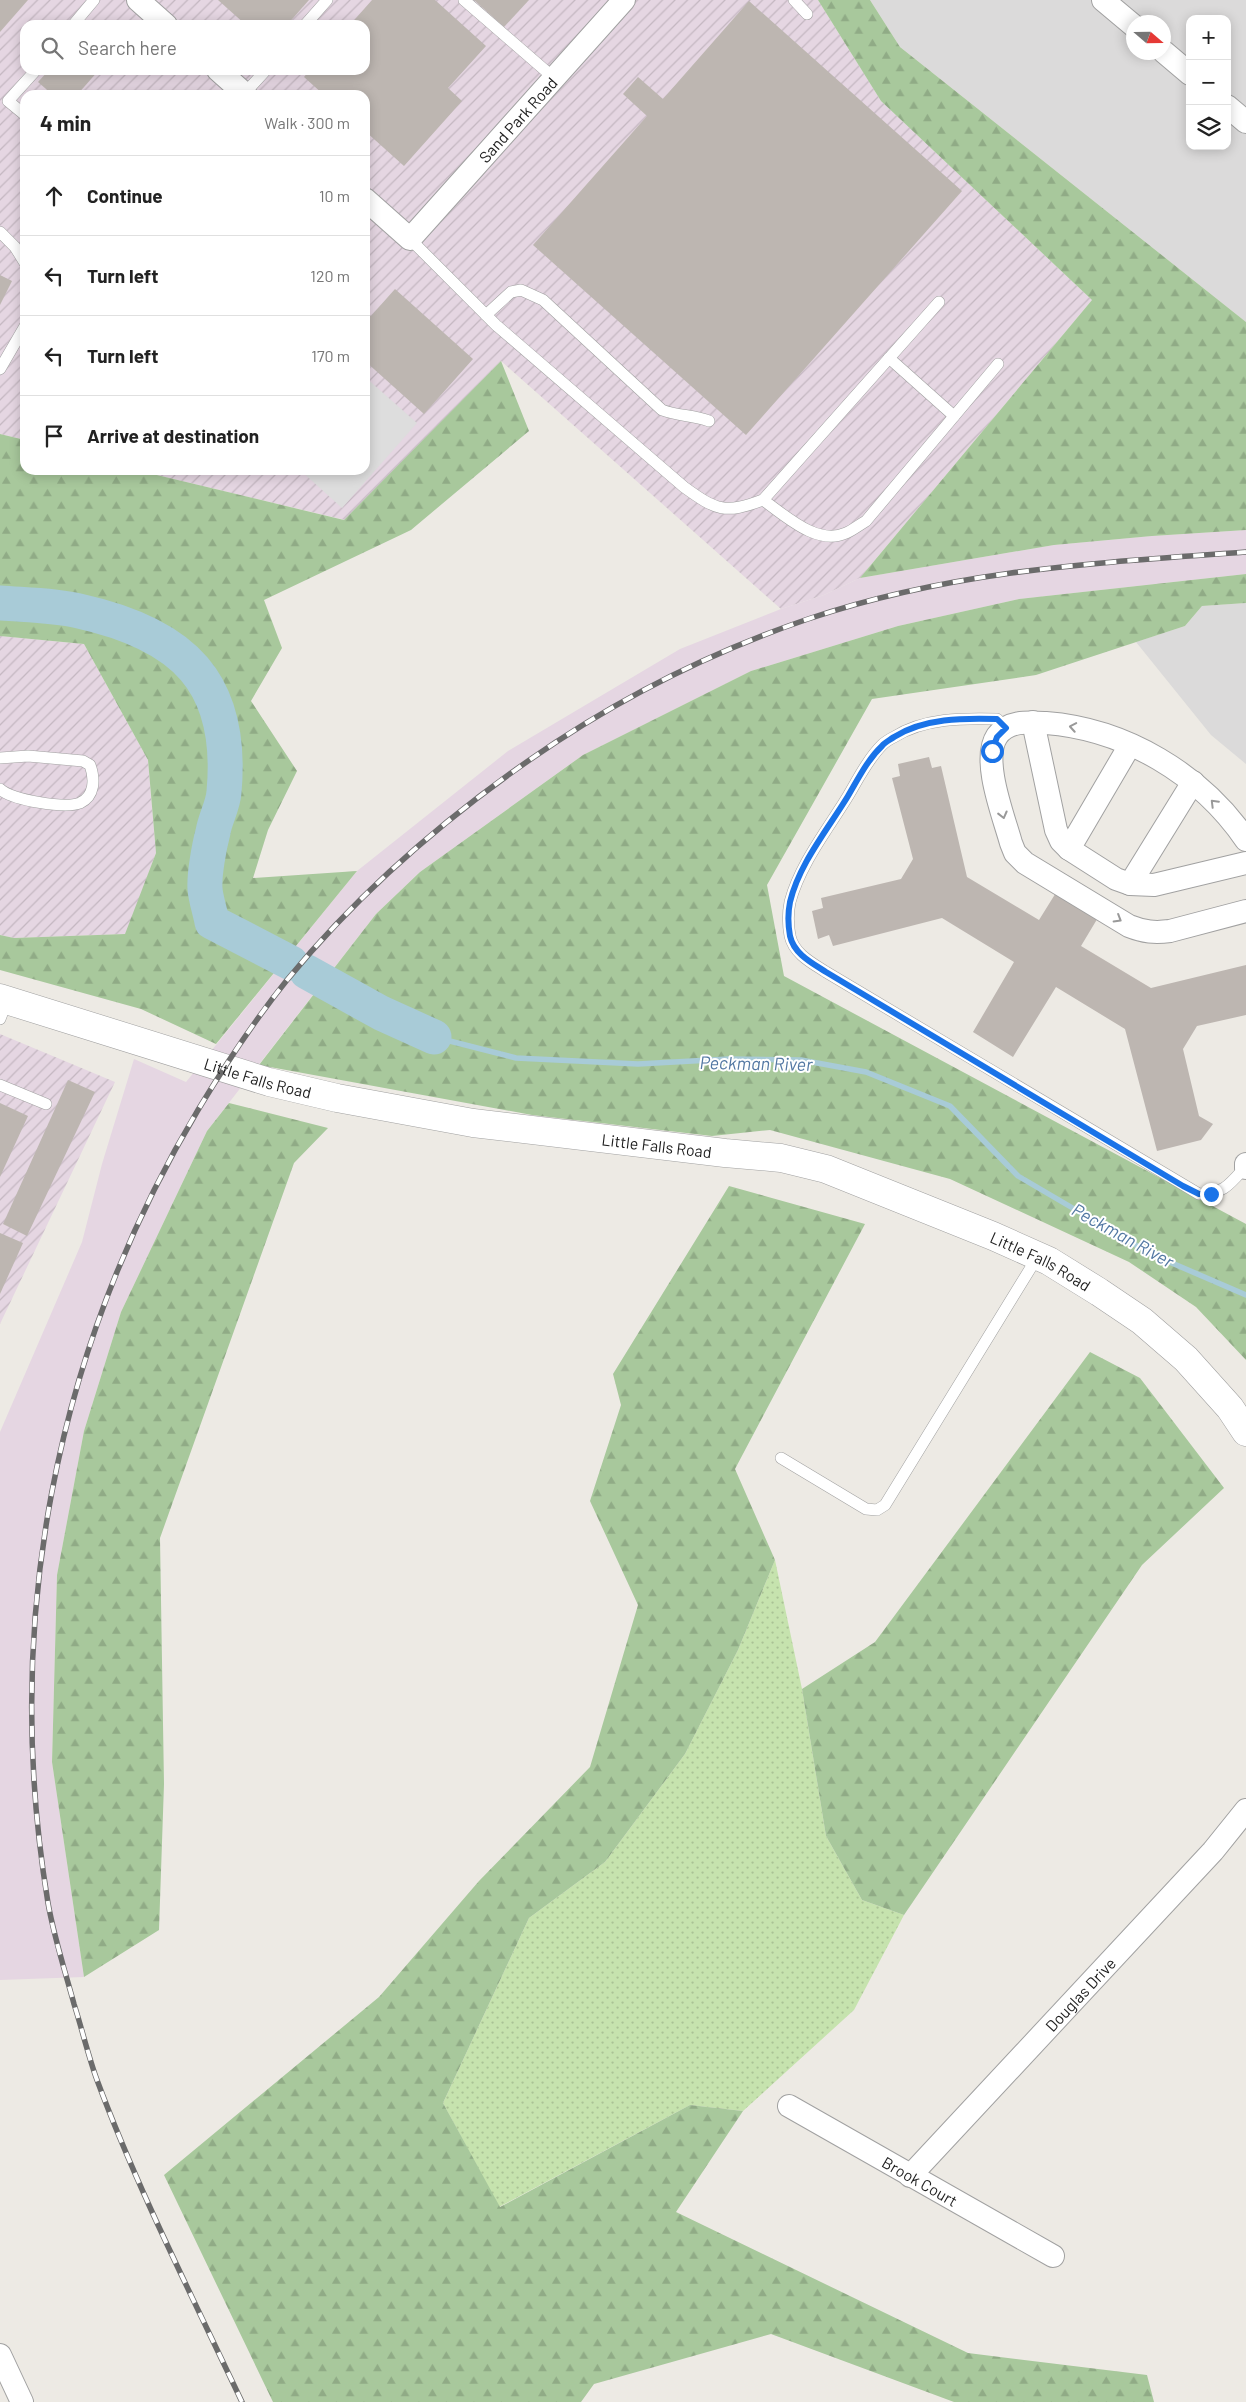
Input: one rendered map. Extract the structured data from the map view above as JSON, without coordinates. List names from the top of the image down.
{
  "streets": {
    "street": [
      "Sand Park Road",
      "Little Falls Road",
      "Douglas Drive",
      "Brook Court"
    ]
  },
  "crossings": [
    ["Douglas Drive", "Brook Court"]
  ],
  "water": ["Peckman River"],
  "north": "right",
  "page": {
    "map_buttons": ["+", "−"],
    "search": "Search here",
    "heading": ["4 min", "Walk · 300 m"],
    "list": [
      ["Continue", "10 m"],
      ["Turn left", "120 m"],
      ["Turn left", "170 m"],
      "Arrive at destination"
    ]
  }
}
